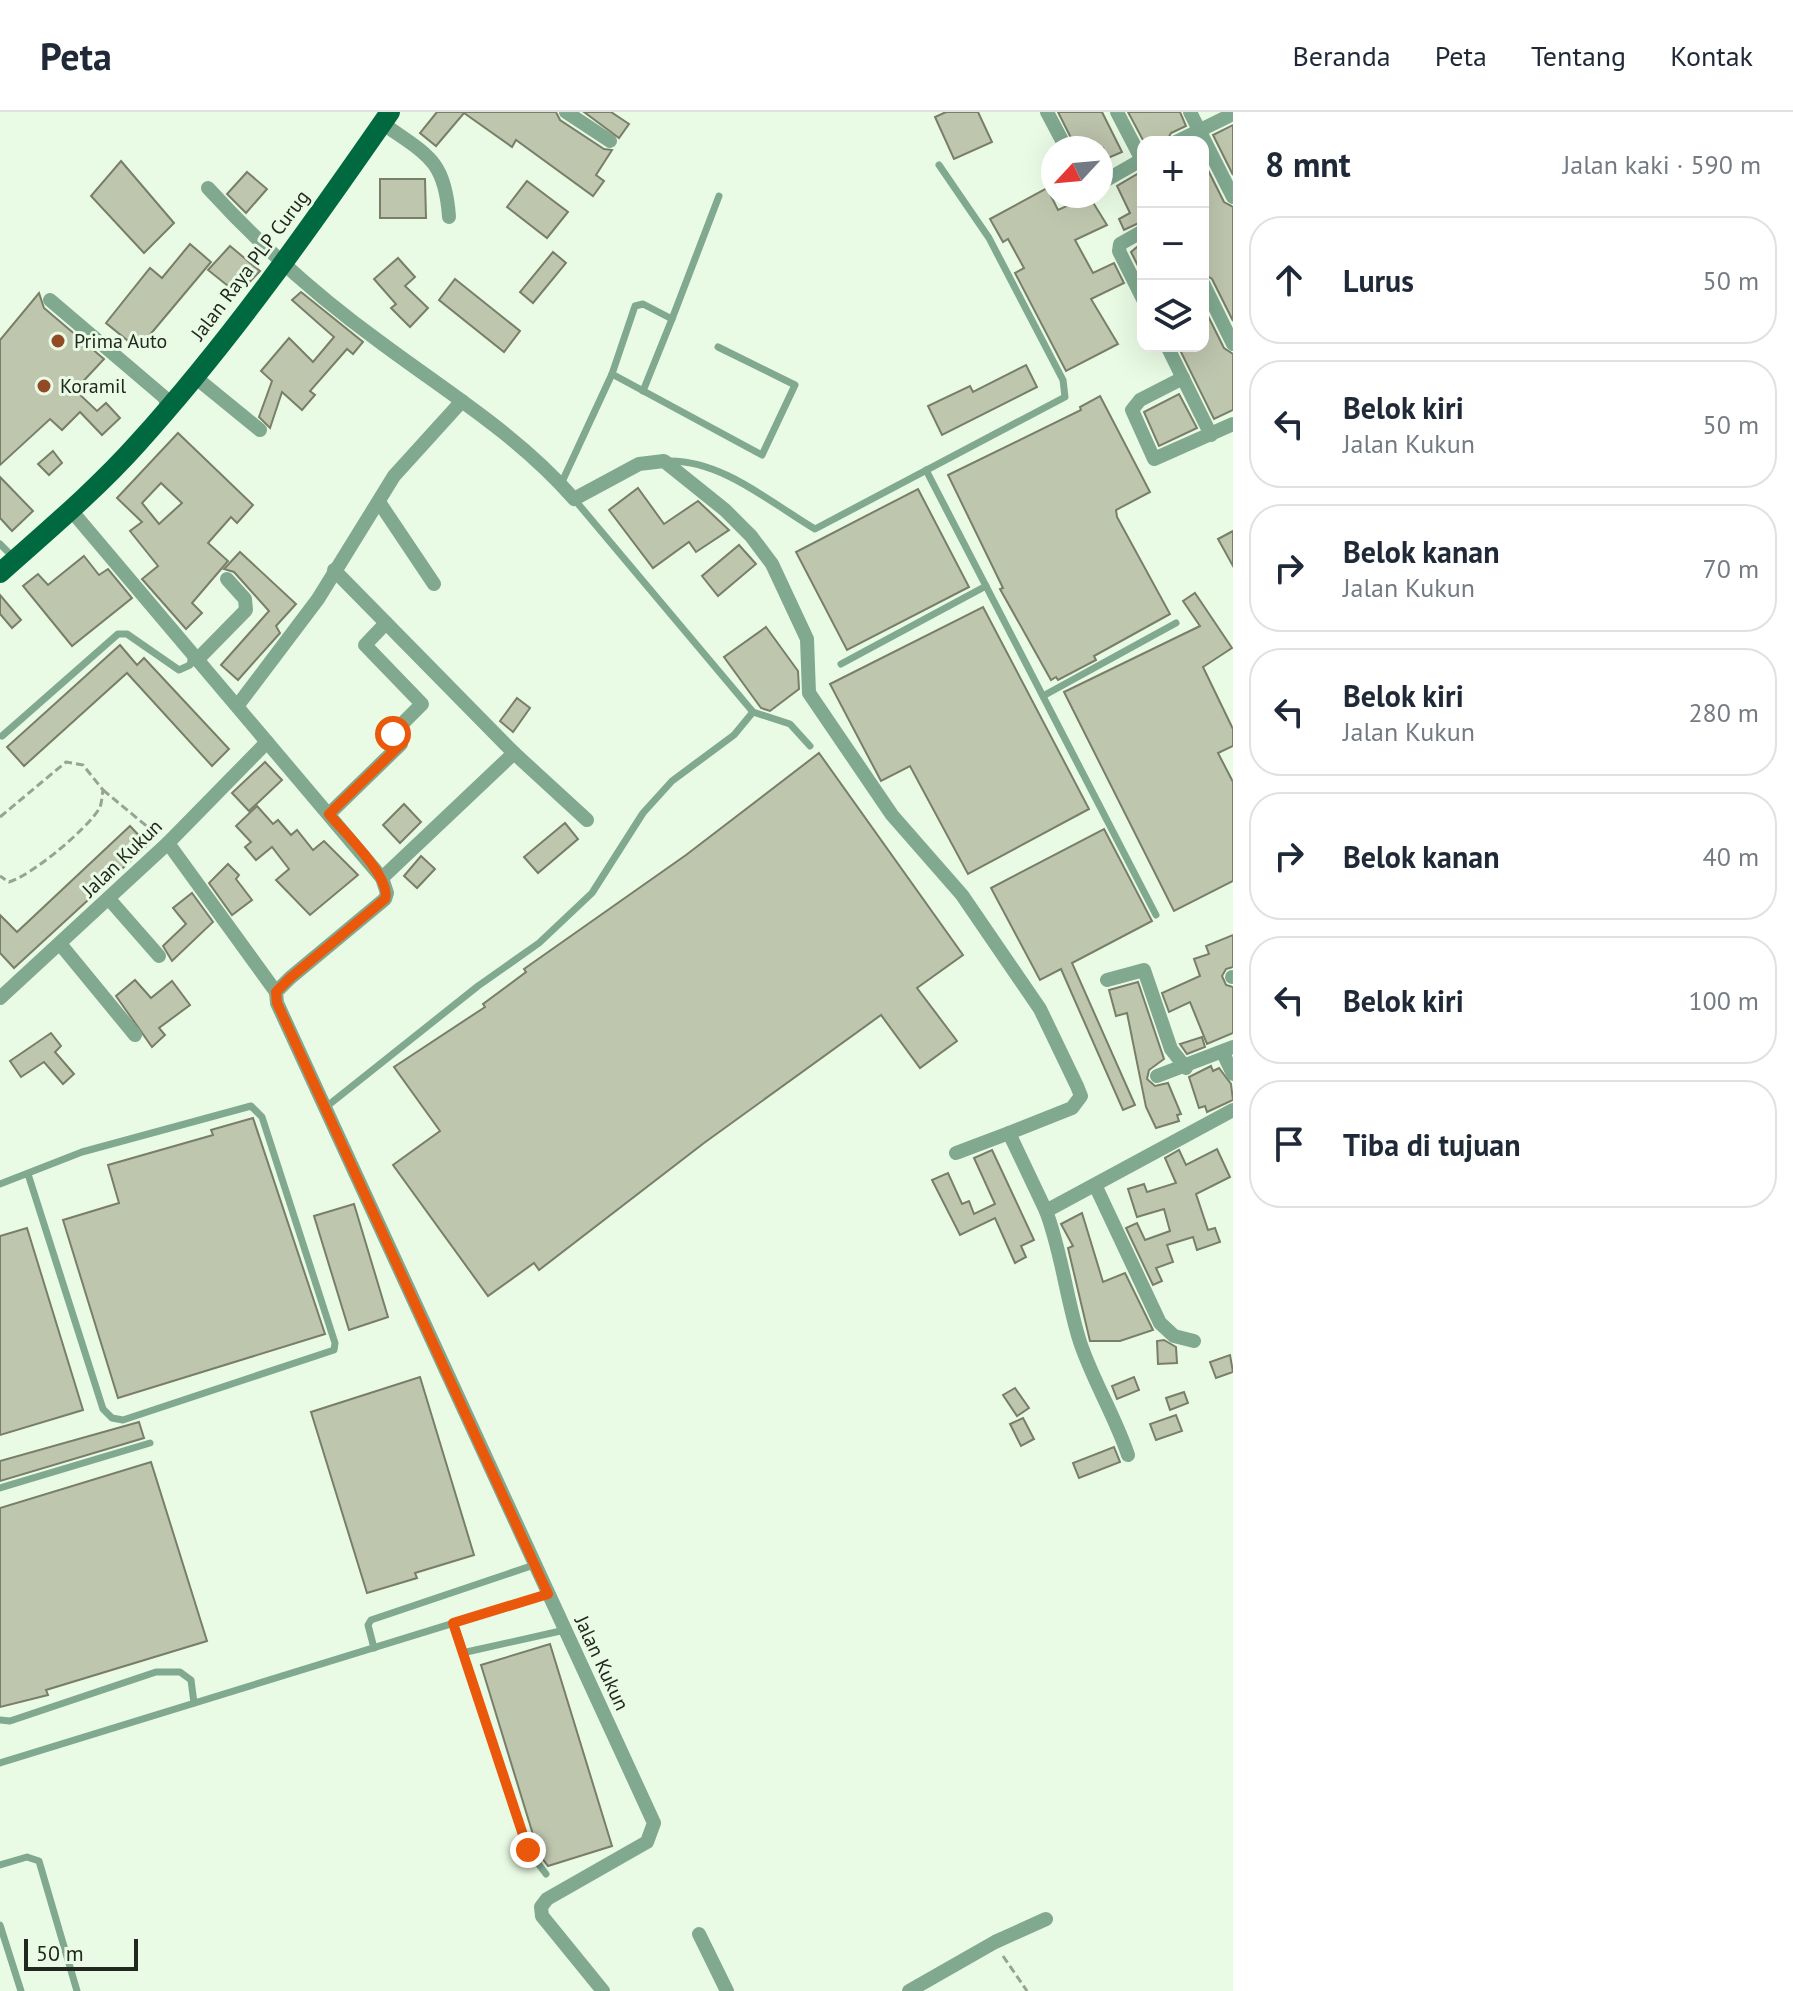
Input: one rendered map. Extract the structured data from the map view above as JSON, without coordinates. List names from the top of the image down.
{
  "streets": {
    "main road": ["Jalan Raya PLP Curug"],
    "street": ["Jalan Kukun"]
  },
  "places": ["Prima Auto", "Koramil"],
  "scale_bar": "50 m",
  "north": "bottom left",
  "page": {
    "header": "Peta",
    "nav": [
      "Beranda",
      "Peta",
      "Tentang",
      "Kontak"
    ],
    "heading": ["8 mnt", "Jalan kaki · 590 m"],
    "map_buttons": ["+", "−"],
    "list": [
      ["Lurus", "50 m"],
      ["Belok kiri", "Jalan Kukun", "50 m"],
      ["Belok kanan", "Jalan Kukun", "70 m"],
      ["Belok kiri", "Jalan Kukun", "280 m"],
      ["Belok kanan", "40 m"],
      ["Belok kiri", "100 m"],
      "Tiba di tujuan"
    ],
    "scale": "50 m"
  }
}
